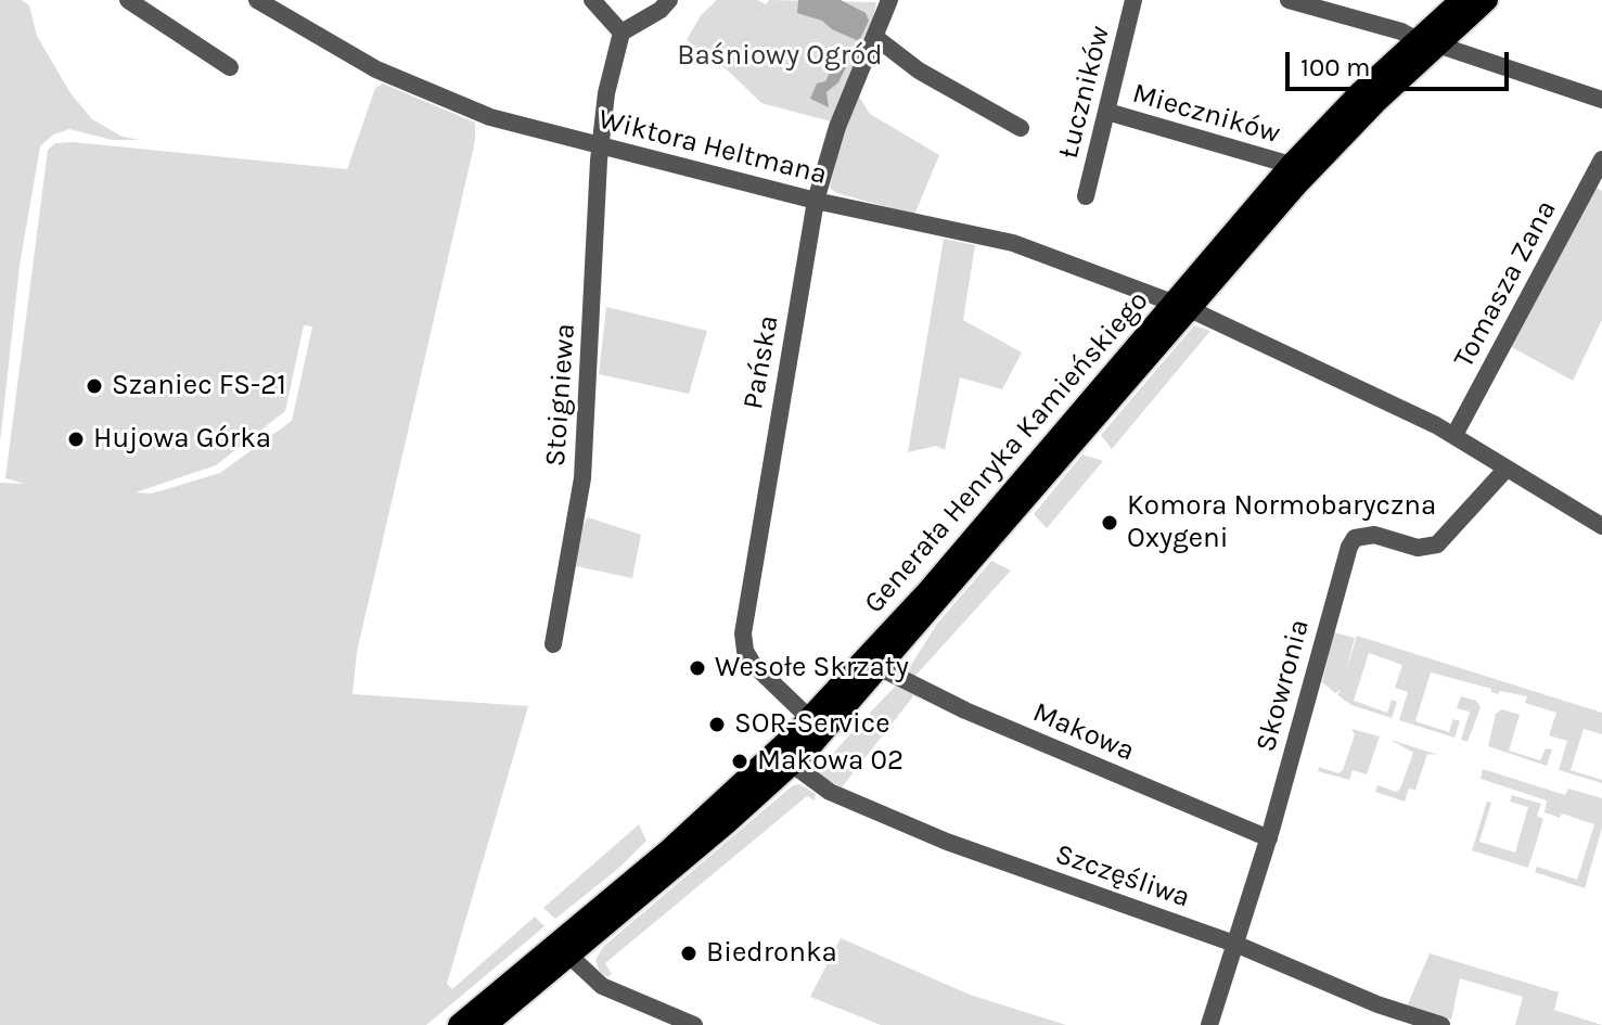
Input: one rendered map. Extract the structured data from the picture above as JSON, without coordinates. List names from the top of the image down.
{
  "streets": {
    "main road": ["Generała Henryka Kamieńskiego"],
    "street": [
      "Łuczników",
      "Mieczników",
      "Wiktora Heltmana",
      "Tomasza Zana",
      "Pańska",
      "Stoigniewa",
      "Skowronia",
      "Makowa",
      "Szczęśliwa"
    ]
  },
  "crossings": [
    ["Łuczników", "Mieczników"],
    ["Łuczników", "Pańska"],
    ["Mieczników", "Generała Henryka Kamieńskiego"],
    ["Wiktora Heltmana", "Tomasza Zana"],
    ["Wiktora Heltmana", "Pańska"],
    ["Wiktora Heltmana", "Stoigniewa"],
    ["Wiktora Heltmana", "Generała Henryka Kamieńskiego"],
    ["Wiktora Heltmana", "Skowronia"],
    ["Pańska", "Generała Henryka Kamieńskiego"],
    ["Generała Henryka Kamieńskiego", "Makowa"],
    ["Generała Henryka Kamieńskiego", "Szczęśliwa"],
    ["Skowronia", "Makowa"],
    ["Skowronia", "Szczęśliwa"]
  ],
  "parks": ["Baśniowy Ogród"],
  "places": [
    "Szaniec FS-21",
    "Hujowa Górka",
    "Komora Normobaryczna Oxygeni",
    "Wesołe Skrzaty",
    "SOR-Service",
    "Makowa 02",
    "Biedronka"
  ],
  "scale_bar": "100 m"
}
